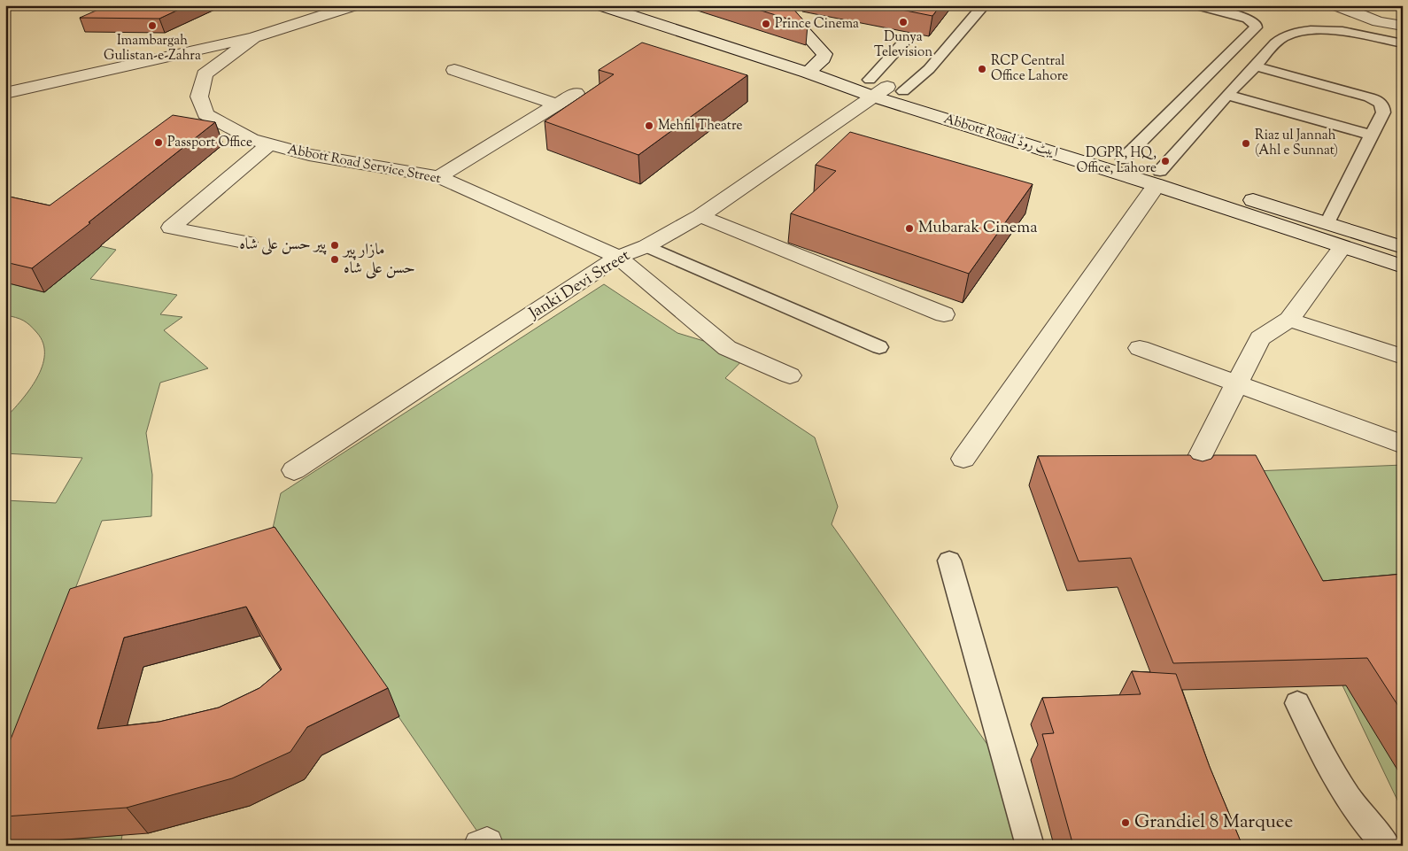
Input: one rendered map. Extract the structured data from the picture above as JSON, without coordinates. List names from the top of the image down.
{
  "streets": {
    "street": ["Abbott Road ایبٹ روڈ", "Abbott Road Service Street", "Janki Devi Street"]
  },
  "crossings": [
    ["Abbott Road ایبٹ روڈ", "Janki Devi Street"],
    ["Abbott Road Service Street", "Janki Devi Street"]
  ],
  "places": [
    "Dunya Television",
    "Prince Cinema",
    "Imambargah Gulistan-e-Zahra",
    "RCP Central Office Lahore",
    "Mehfil Theatre",
    "Passport Office",
    "Riaz ul Jannah (Ahl e Sunnat)",
    "DGPR, HQ, Office, Lahore",
    "Mubarak Cinema",
    "پیر حسن علی شاہ",
    "مازار پیر حسن علی شاہ",
    "Grandiel 8 Marquee"
  ]
}
